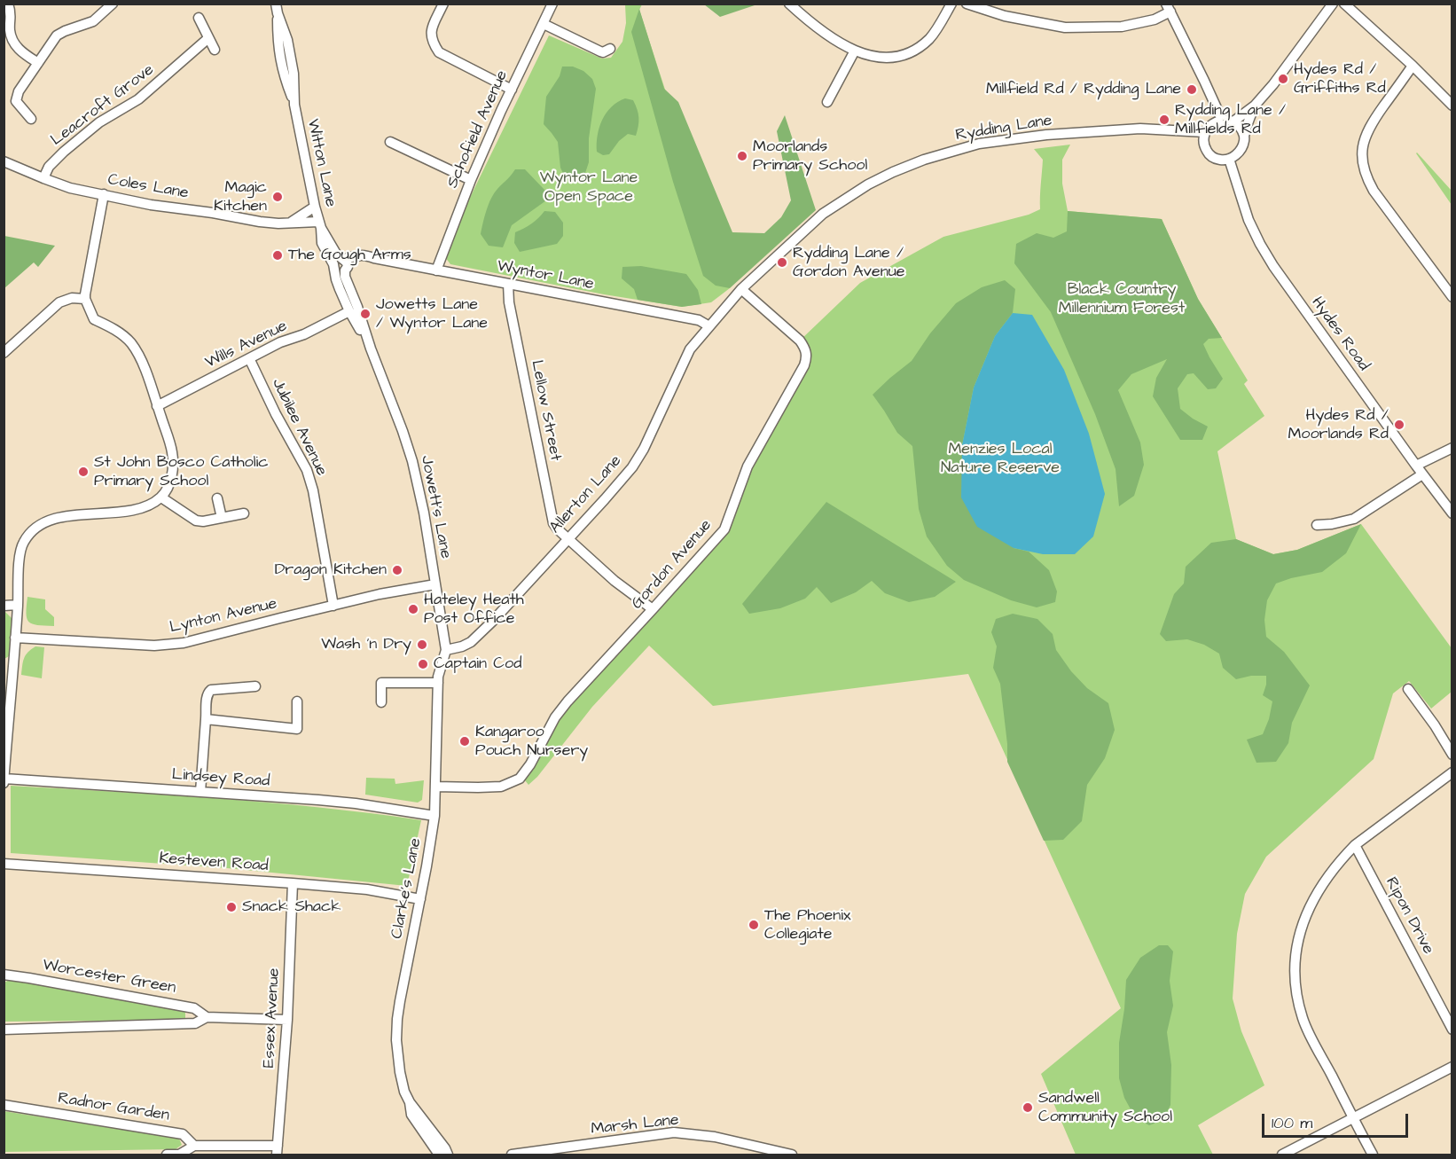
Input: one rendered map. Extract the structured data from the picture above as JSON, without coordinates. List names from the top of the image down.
{
  "streets": {
    "street": [
      "Leacroft Grove",
      "Rydding Lane",
      "Schofield Avenue",
      "Witton Lane",
      "Coles Lane",
      "Wyntor Lane",
      "Hydes Road",
      "Wills Avenue",
      "Lellow Street",
      "Jubilee Avenue",
      "Allerton Lane",
      "Jowett's Lane",
      "Gordon Avenue",
      "Lynton Avenue",
      "Lindsey Road",
      "Kesteven Road",
      "Clarke's Lane",
      "Ripon Drive",
      "Worcester Green",
      "Essex Avenue",
      "Radnor Garden",
      "Marsh Lane"
    ]
  },
  "crossings": [
    ["Leacroft Grove", "Coles Lane"],
    ["Rydding Lane", "Wyntor Lane"],
    ["Rydding Lane", "Hydes Road"],
    ["Rydding Lane", "Allerton Lane"],
    ["Rydding Lane", "Gordon Avenue"],
    ["Schofield Avenue", "Wyntor Lane"],
    ["Witton Lane", "Coles Lane"],
    ["Witton Lane", "Wyntor Lane"],
    ["Witton Lane", "Jowett's Lane"],
    ["Wyntor Lane", "Lellow Street"],
    ["Wyntor Lane", "Allerton Lane"],
    ["Wyntor Lane", "Jowett's Lane"],
    ["Wills Avenue", "Jubilee Avenue"],
    ["Wills Avenue", "Jowett's Lane"],
    ["Lellow Street", "Allerton Lane"],
    ["Lellow Street", "Gordon Avenue"],
    ["Jubilee Avenue", "Lynton Avenue"],
    ["Allerton Lane", "Jowett's Lane"],
    ["Jowett's Lane", "Lynton Avenue"],
    ["Jowett's Lane", "Clarke's Lane"],
    ["Gordon Avenue", "Clarke's Lane"],
    ["Lindsey Road", "Clarke's Lane"],
    ["Kesteven Road", "Clarke's Lane"],
    ["Kesteven Road", "Essex Avenue"],
    ["Worcester Green", "Essex Avenue"]
  ],
  "parks": ["Wyntor Lane Open Space", "Black Country Millennium Forest", "Menzies Local Nature Reserve"],
  "places": [
    "Hydes Rd / Griffiths Rd",
    "Millfield Rd / Rydding Lane",
    "Rydding Lane / Millfields Rd",
    "Moorlands Primary School",
    "Magic Kitchen",
    "The Gough Arms",
    "Rydding Lane / Gordon Avenue",
    "Jowetts Lane / Wyntor Lane",
    "Hydes Rd / Moorlands Rd",
    "St John Bosco Catholic Primary School",
    "Dragon Kitchen",
    "Hateley Heath Post Office",
    "Wash 'n Dry",
    "Captain Cod",
    "Kangaroo Pouch Nursery",
    "Snack Shack",
    "The Phoenix Collegiate",
    "Sandwell Community School"
  ],
  "scale_bar": "100 m"
}
